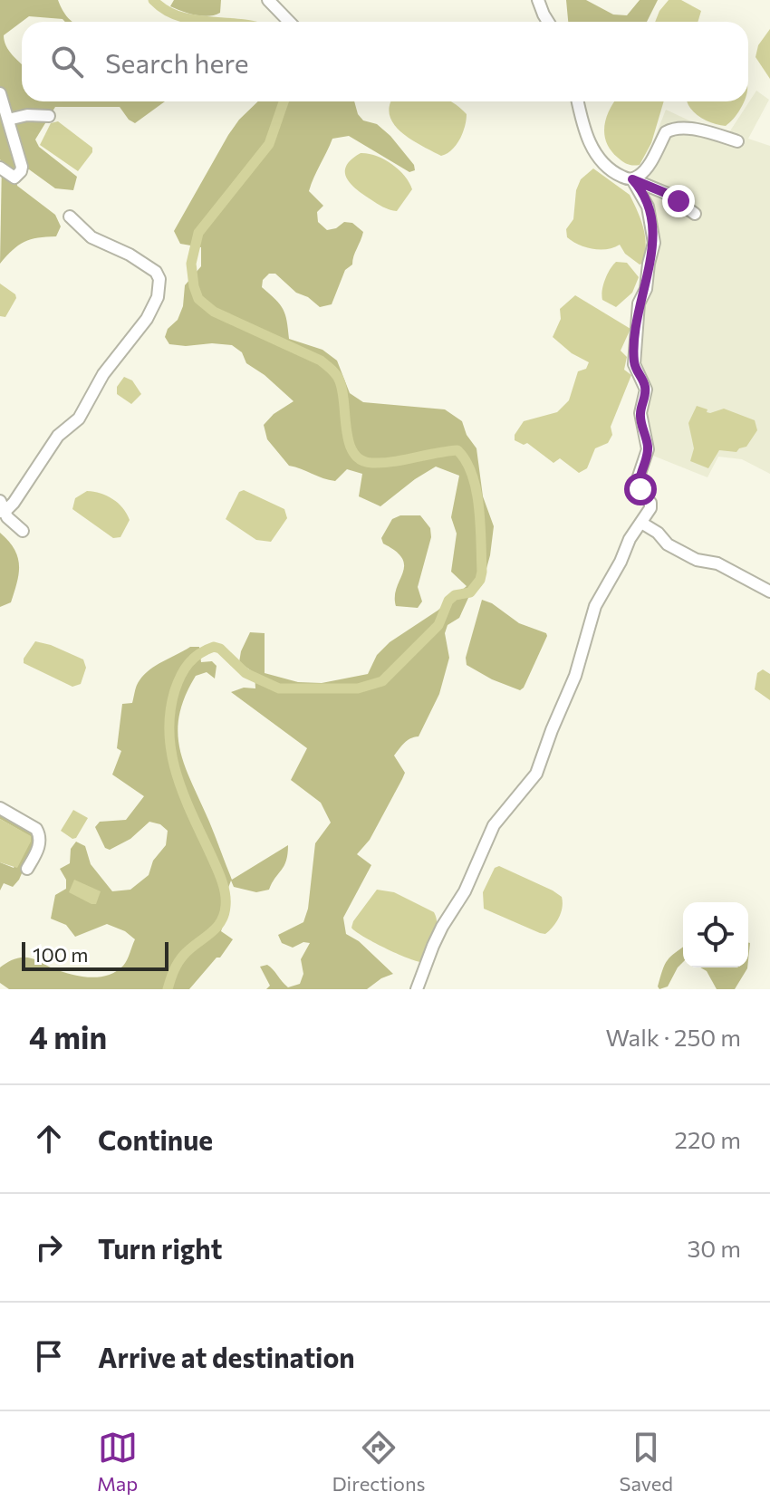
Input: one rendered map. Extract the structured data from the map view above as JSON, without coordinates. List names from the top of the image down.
{
  "scale_bar": "100 m",
  "page": {
    "search": "Search here",
    "scale": "100 m",
    "heading": ["4 min", "Walk · 250 m"],
    "list": [
      ["Continue", "220 m"],
      ["Turn right", "30 m"],
      "Arrive at destination"
    ],
    "nav": ["Map", "Directions", "Saved"]
  }
}
